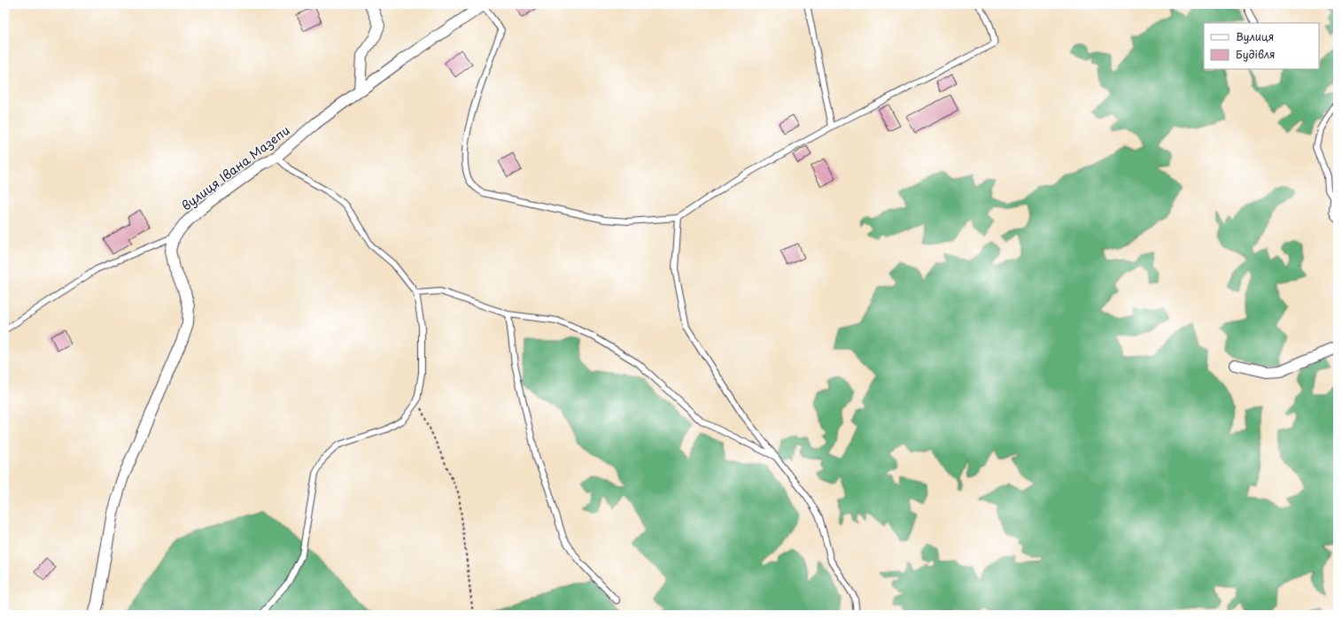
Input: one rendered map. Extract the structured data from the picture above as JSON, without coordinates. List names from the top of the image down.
{
  "streets": {
    "street": ["вулиця Івана Мазепи"]
  },
  "legend": ["Вулиця", "Будівля"]
}
